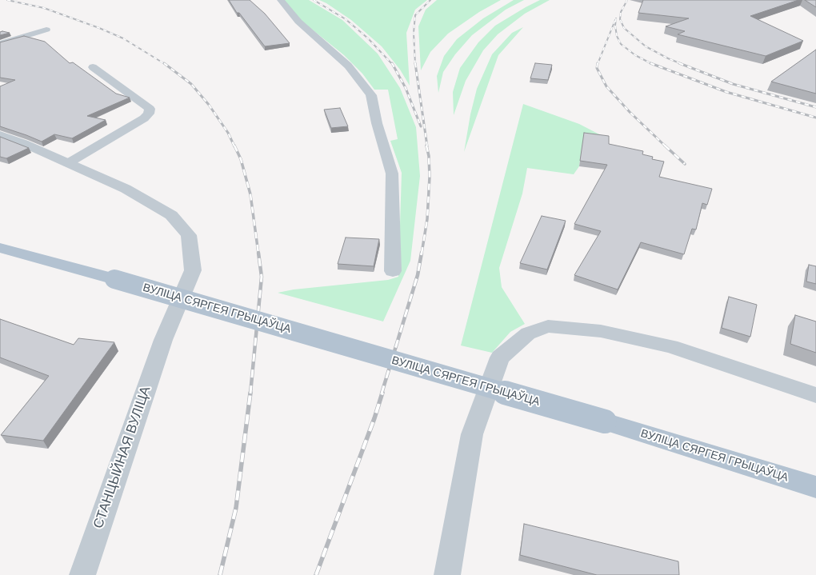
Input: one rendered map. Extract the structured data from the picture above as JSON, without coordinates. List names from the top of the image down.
{
  "streets": {
    "main road": ["ВУЛІЦА СЯРГЕЯ ГРЫЦАЎЦА"],
    "street": ["СТАНЦЫЙНАЯ ВУЛІЦА"]
  }
}
